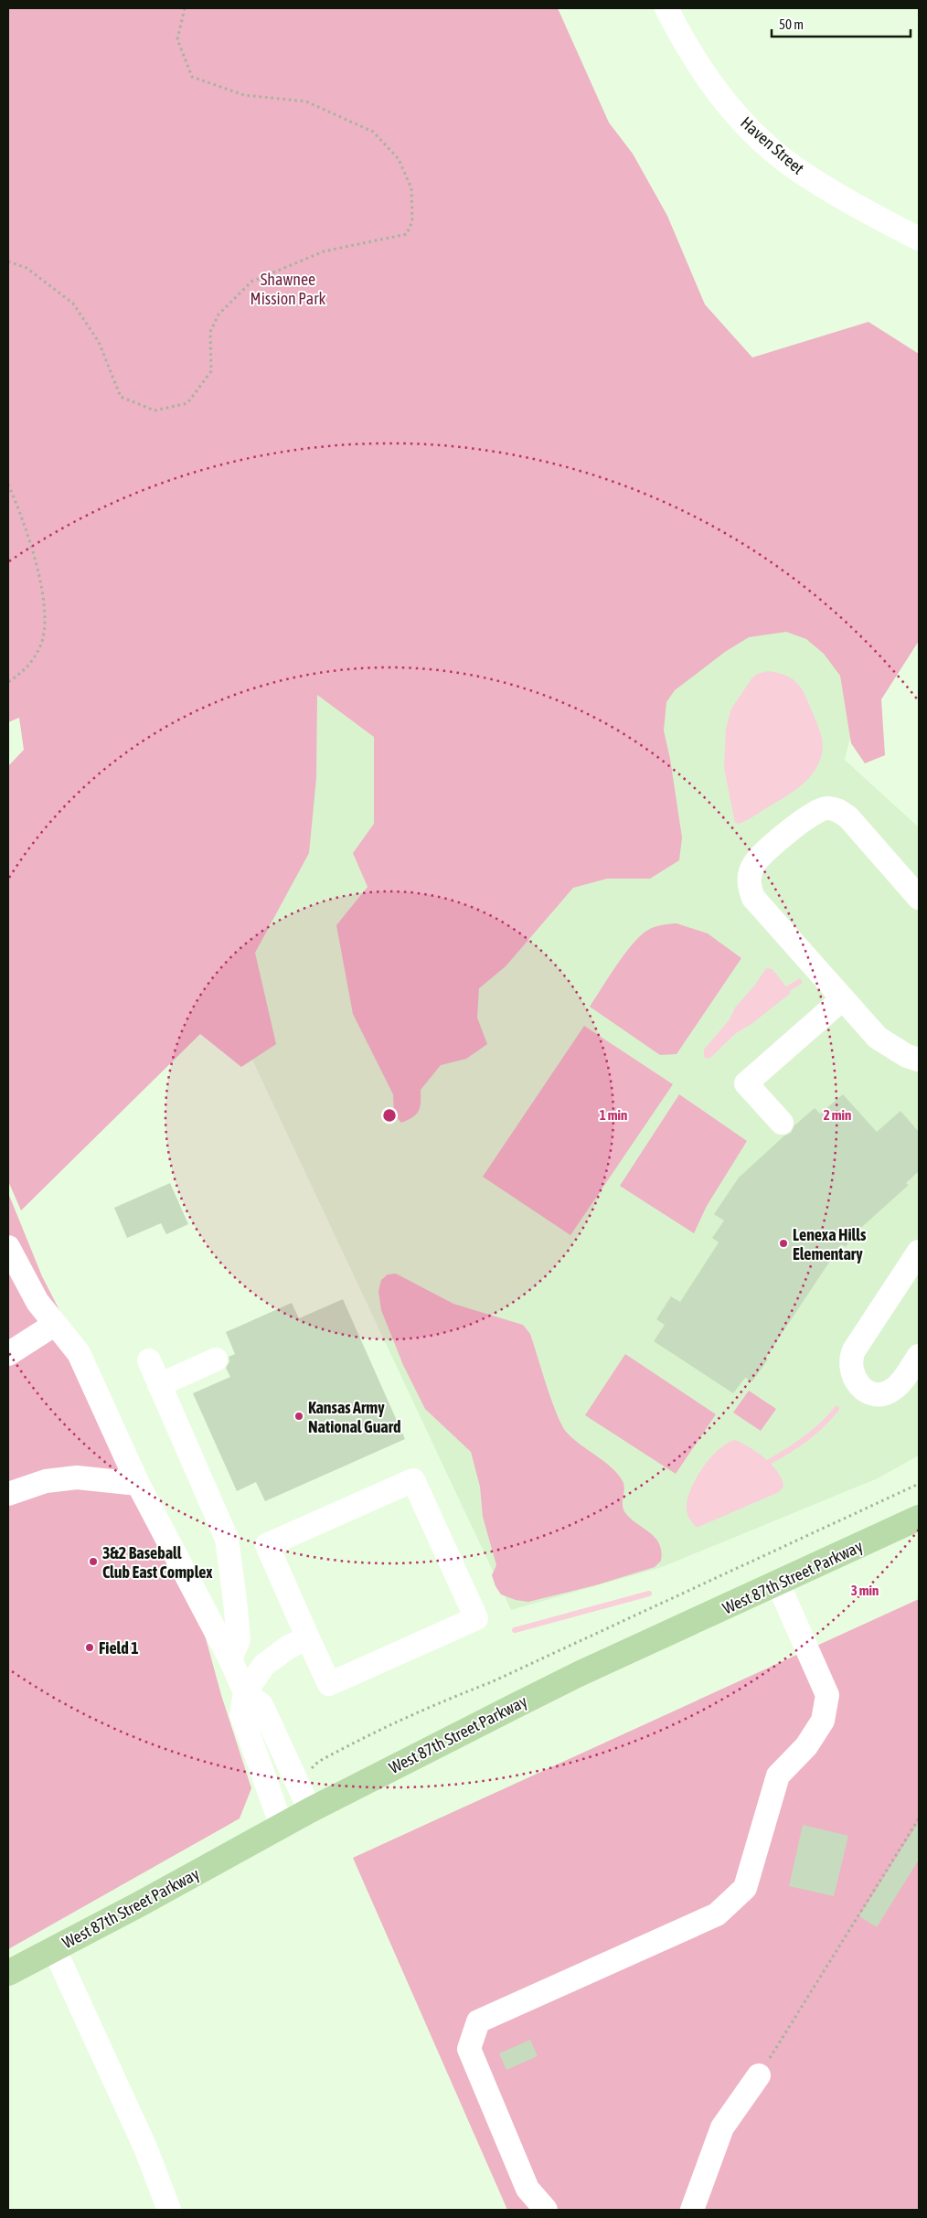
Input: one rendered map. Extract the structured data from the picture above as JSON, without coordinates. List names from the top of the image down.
{
  "streets": {
    "main road": ["West 87th Street Parkway"],
    "street": ["Haven Street"]
  },
  "parks": ["Shawnee Mission Park"],
  "places": [
    "Lenexa Hills Elementary",
    "Kansas Army National Guard",
    "3&2 Baseball Club East Complex",
    "Field 1"
  ],
  "scale_bar": "50 m",
  "rings": ["1 min", "2 min", "3 min"]
}
